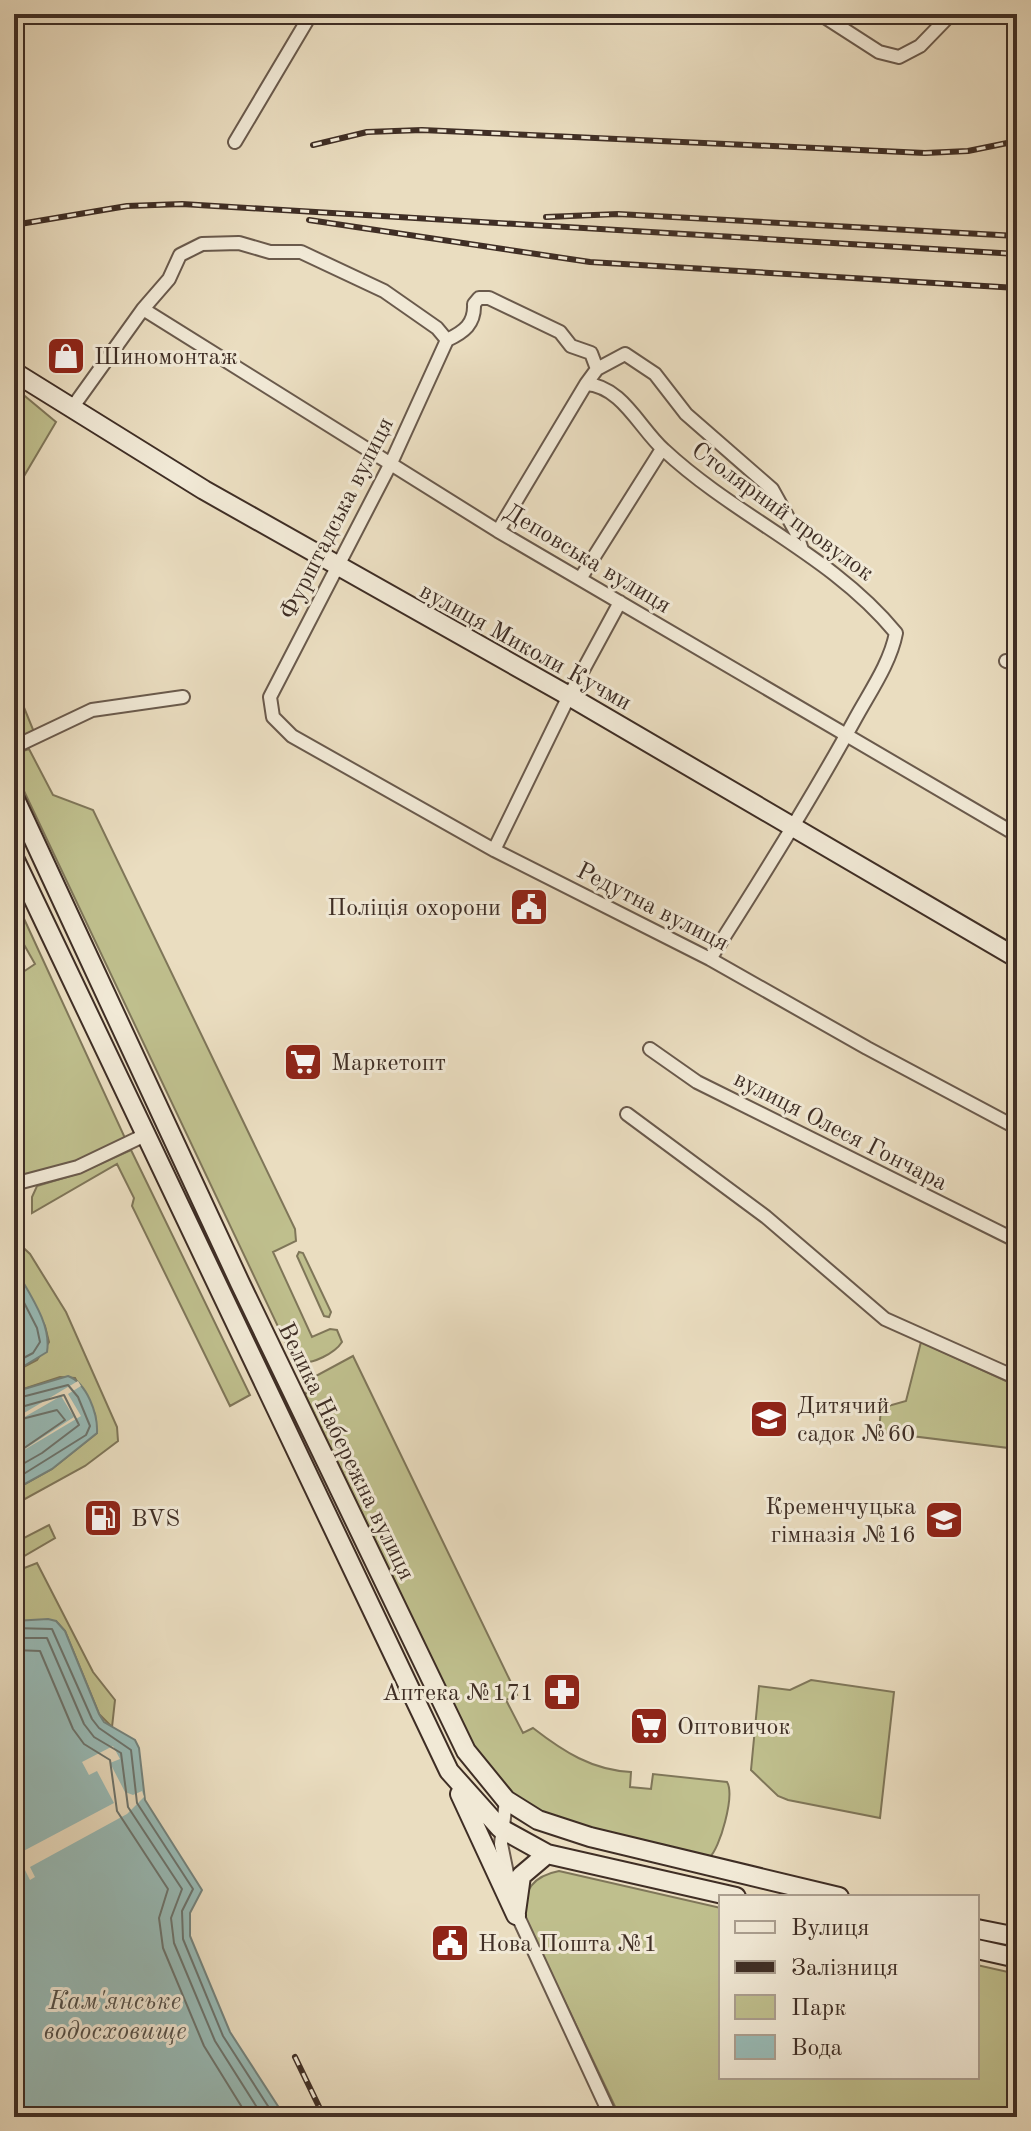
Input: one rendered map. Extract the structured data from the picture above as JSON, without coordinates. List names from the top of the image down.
{
  "streets": {
    "street": [
      "Столярний провулок",
      "Фурштадська вулиця",
      "Деповська вулиця",
      "вулиця Миколи Кучми",
      "Редутна вулиця",
      "вулиця Олеся Гончара",
      "Велика Набережна вулиця"
    ]
  },
  "crossings": [
    ["Столярний провулок", "Деповська вулиця"],
    ["Фурштадська вулиця", "Деповська вулиця"],
    ["Фурштадська вулиця", "вулиця Миколи Кучми"],
    ["Фурштадська вулиця", "Редутна вулиця"]
  ],
  "water": ["Кам'янське водосховище"],
  "places": {
    "shop": ["Шиномонтаж"],
    "public building": ["Поліція охорони", "Нова Пошта №1"],
    "supermarket": ["Маркетопт", "Оптовичок"],
    "school or university": ["Дитячий садок №60", "Кременчуцька гімназія №16"],
    "fuel station": ["BVS"],
    "pharmacy": ["Аптека №171"]
  },
  "legend": [
    "Вулиця",
    "Залізниця",
    "Парк",
    "Вода"
  ]
}
